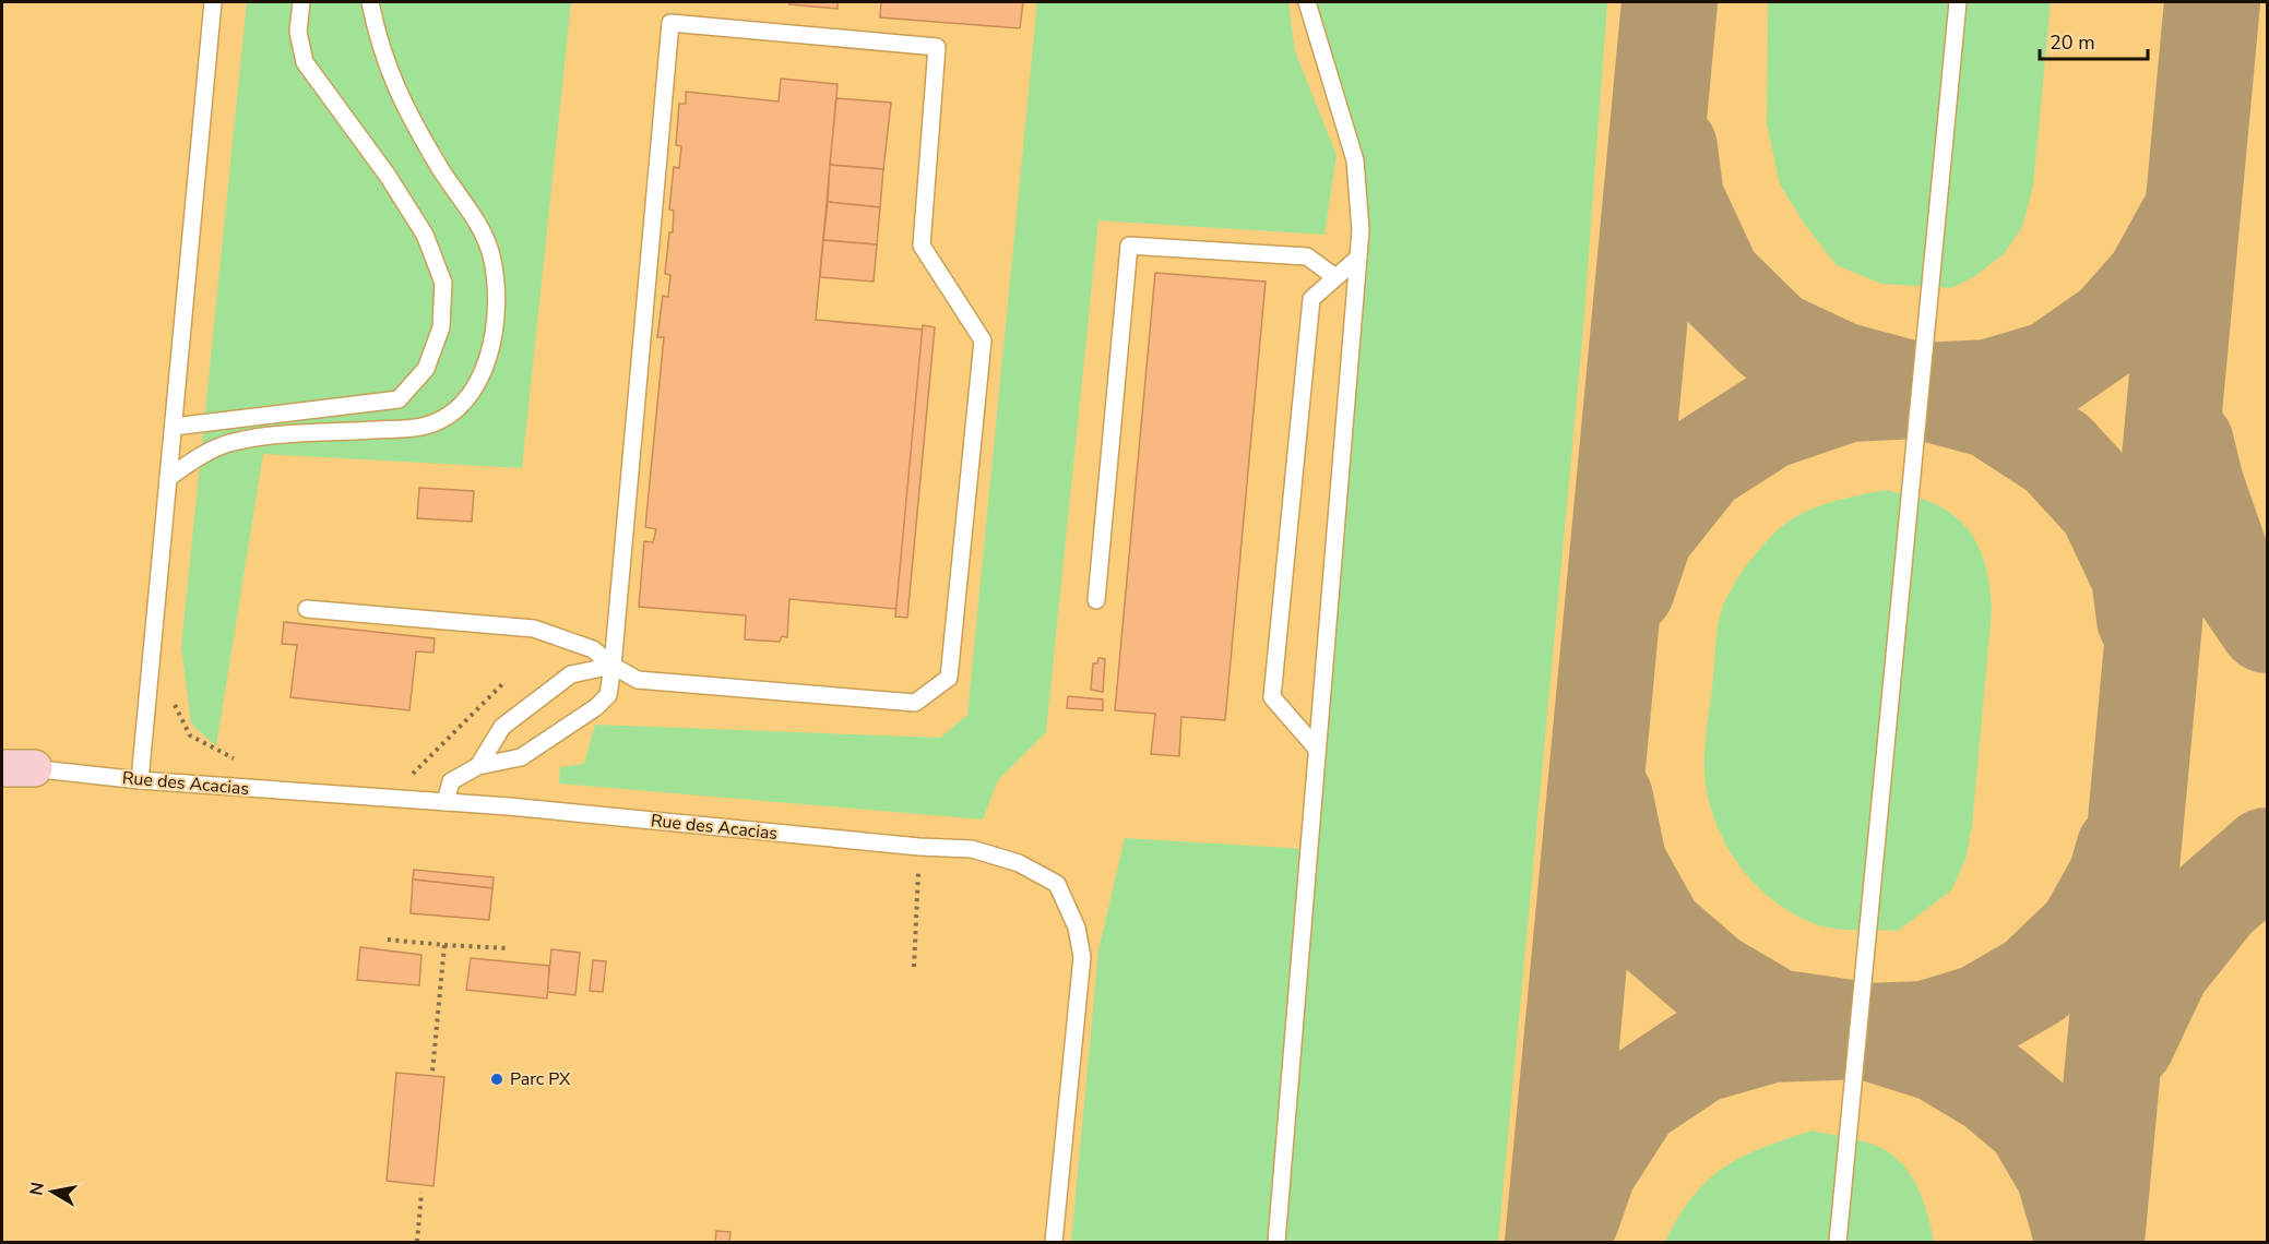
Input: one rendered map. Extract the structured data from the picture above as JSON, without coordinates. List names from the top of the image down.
{
  "streets": {
    "lane": ["Rue des Acacias"]
  },
  "places": ["Parc PX"],
  "scale_bar": "20 m",
  "north": "left"
}
